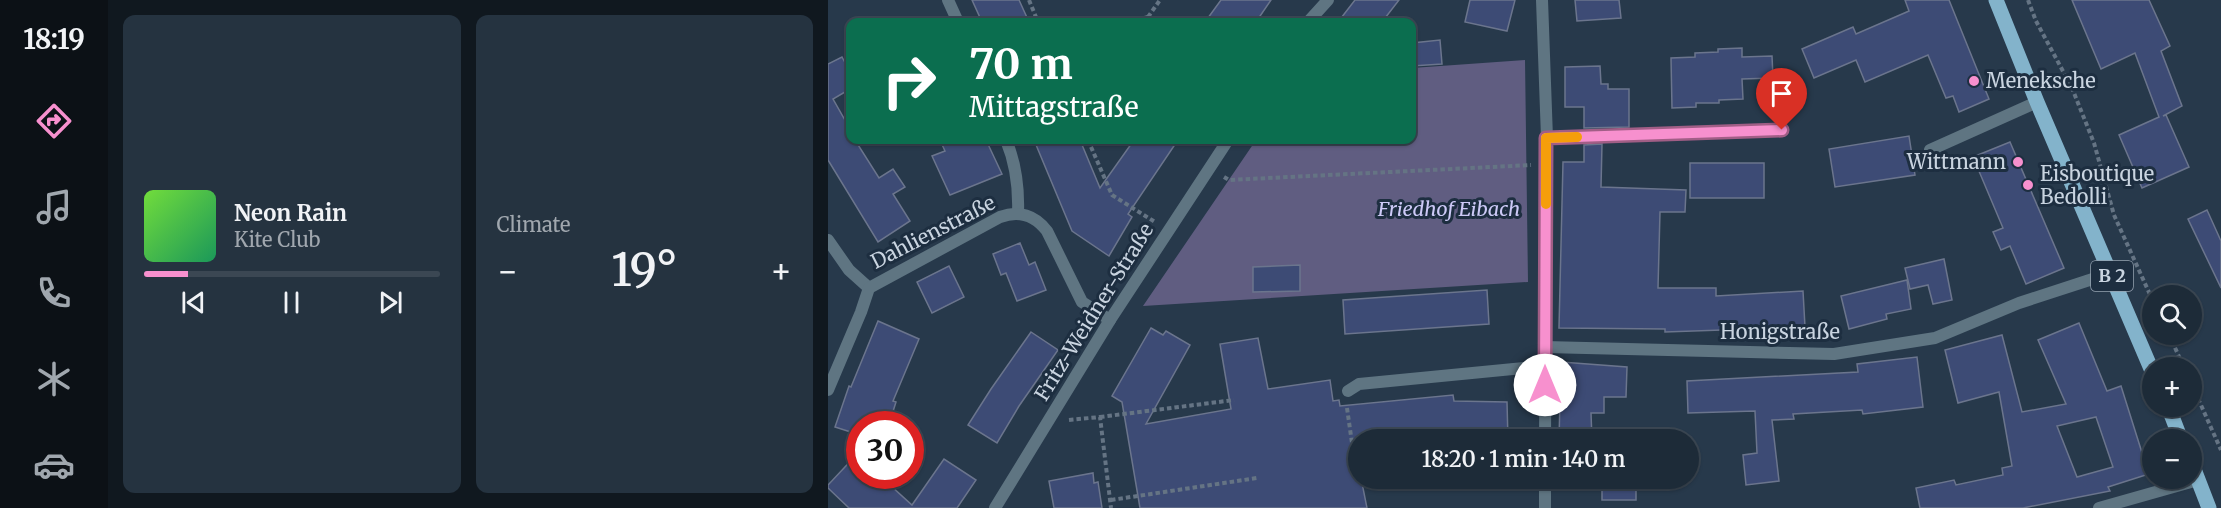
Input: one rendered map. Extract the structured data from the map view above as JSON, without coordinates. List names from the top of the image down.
{
  "streets": {
    "main road": ["B 2"],
    "street": ["Dahlienstraße", "Fritz-Weidner-Straße", "Honigstraße"]
  },
  "crossings": [
    ["B 2", "Honigstraße"]
  ],
  "parks": ["Friedhof Eibach"],
  "places": ["Meneksche", "Wittmann", "Eisboutique Bedolli"],
  "page": {
    "tabs": "18:19",
    "tile": "Climate",
    "turn": ["70 m", "Mittagstraße"],
    "song": ["Neon Rain", "Kite Club"],
    "heat": ["−", "19°", "+"],
    "map_buttons": ["+", "−"],
    "limit": "30",
    "trip": "18:20 · 1 min · 140 m"
  }
}
